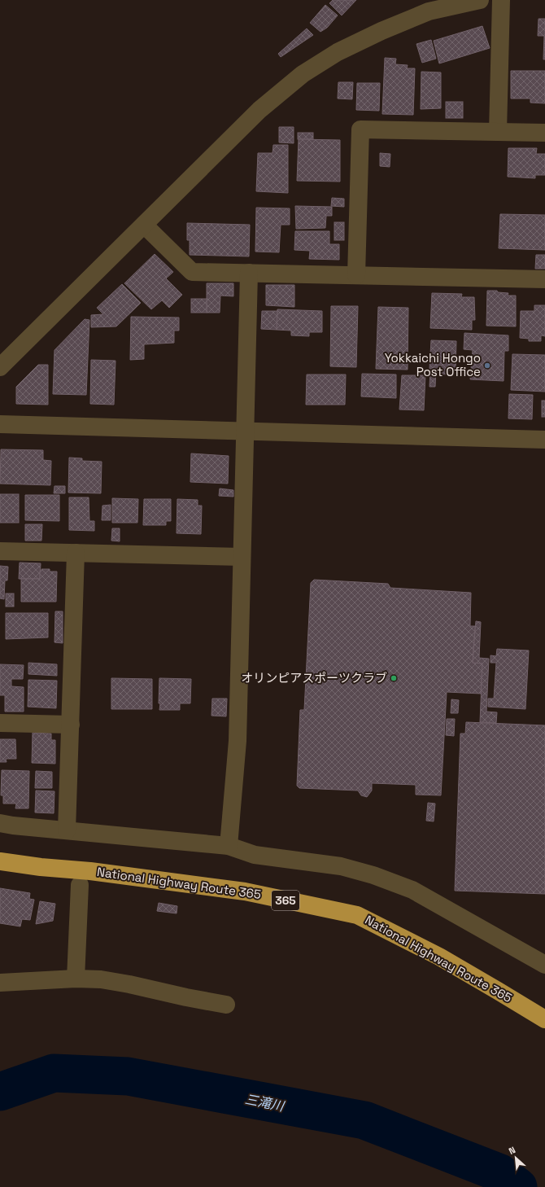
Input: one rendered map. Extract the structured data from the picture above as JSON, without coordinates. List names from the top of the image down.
{
  "streets": {
    "highway": ["National Highway Route 365", "365"]
  },
  "water": ["三滝川"],
  "places": ["Yokkaichi Hongo Post Office", "オリンピアスポーツクラブ"],
  "north": "top left"
}
